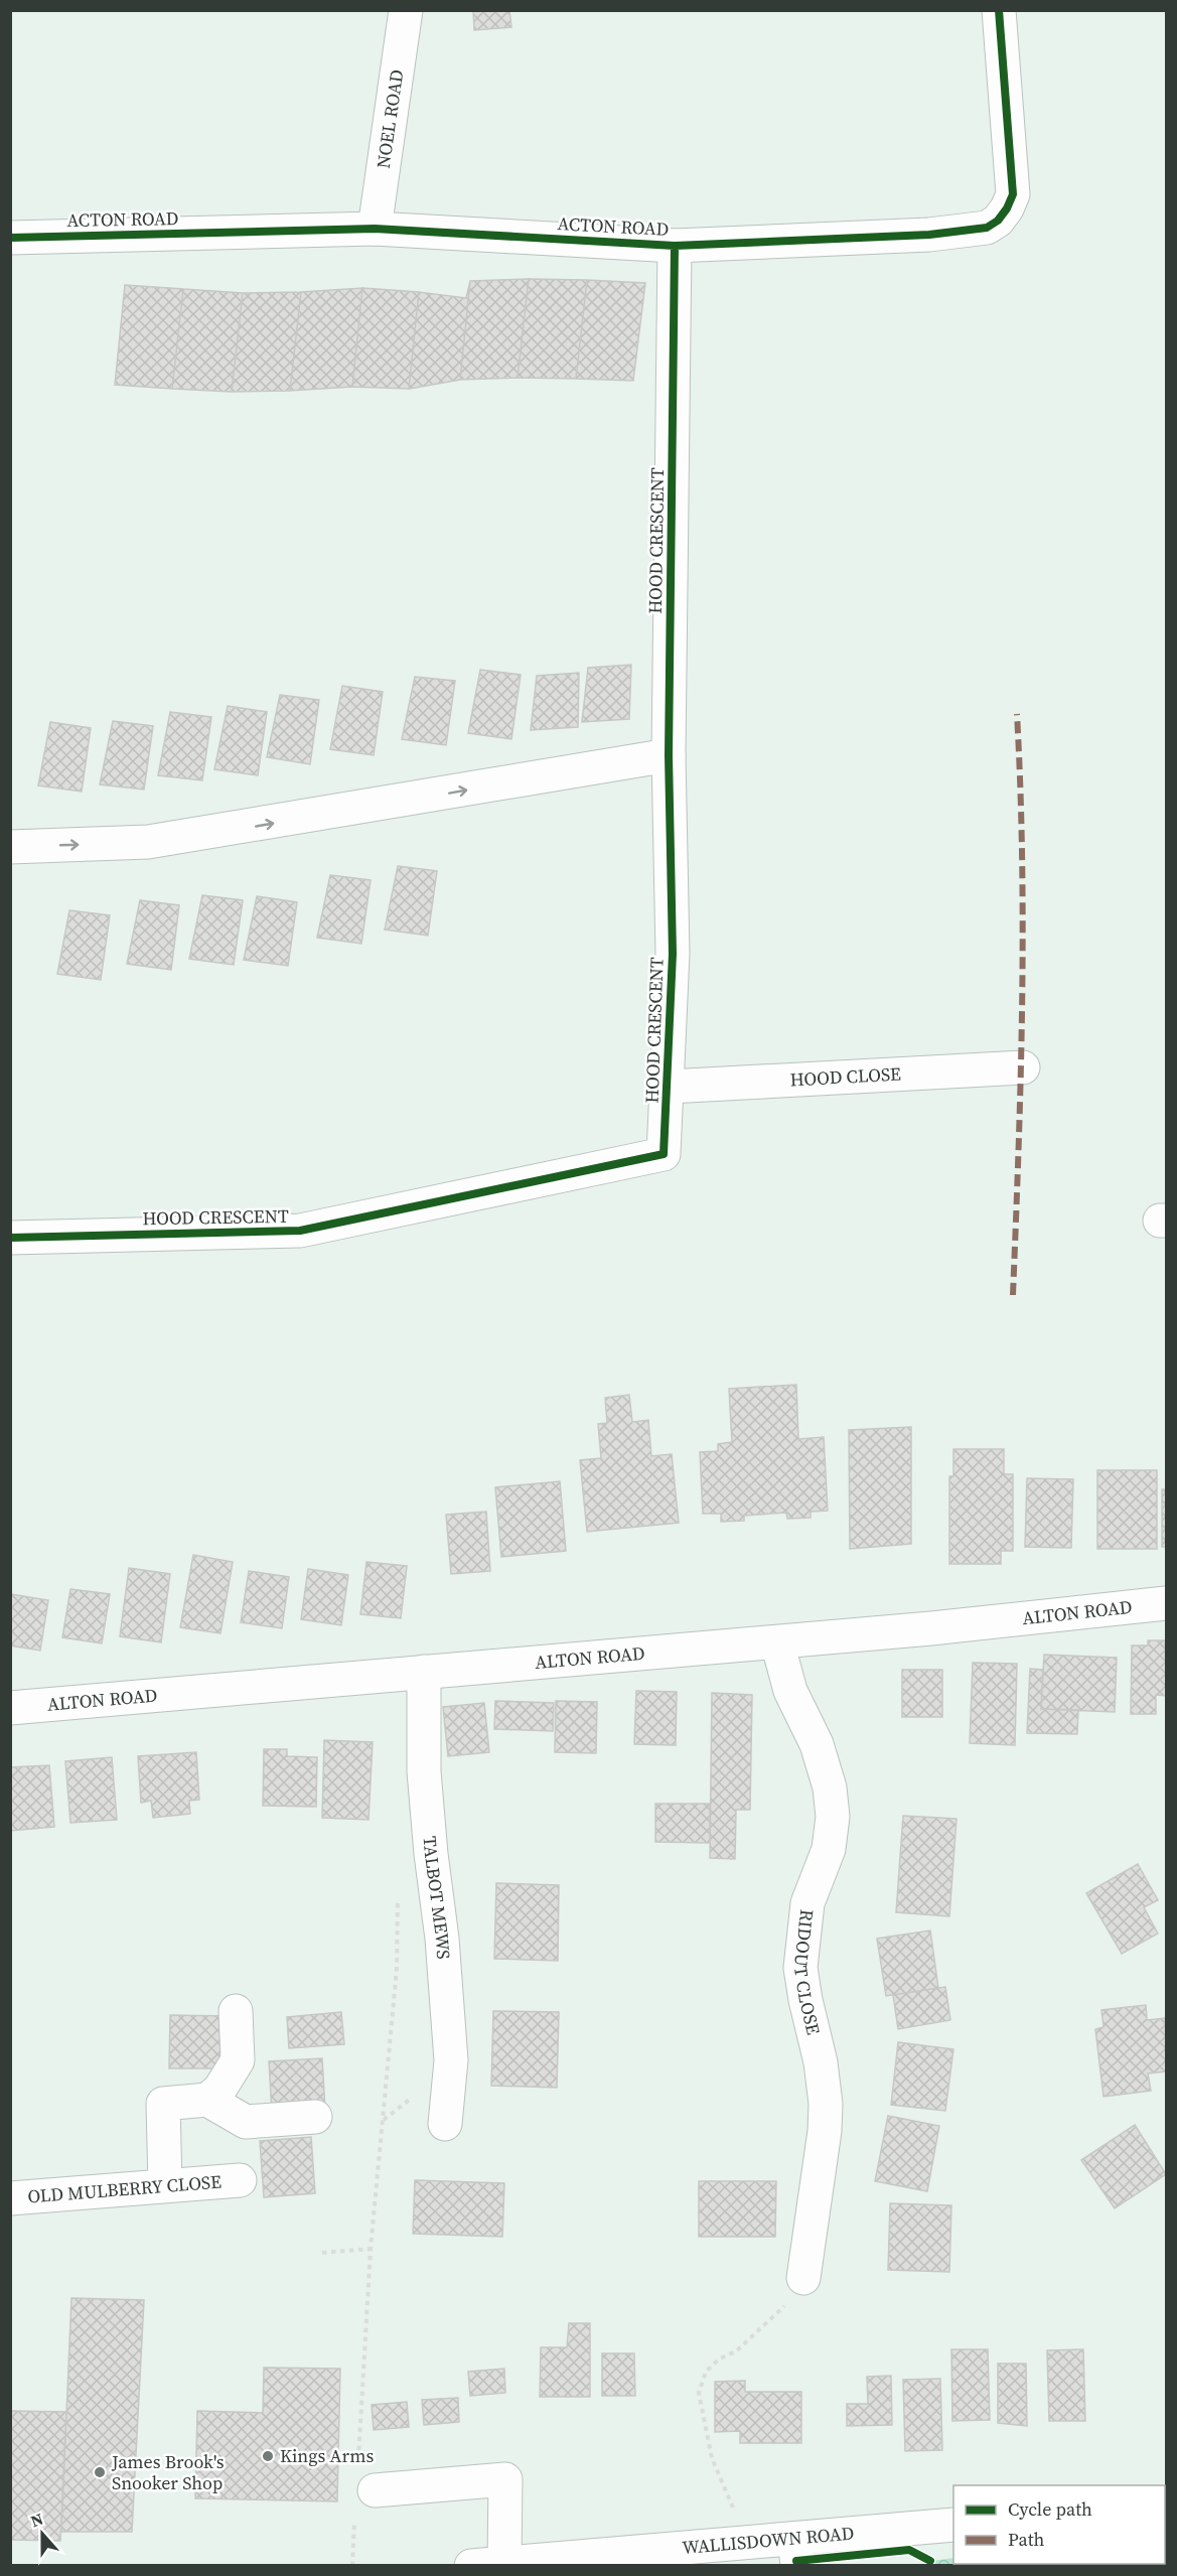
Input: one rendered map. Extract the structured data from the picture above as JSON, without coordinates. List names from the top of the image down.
{
  "streets": {
    "street": [
      "NOEL ROAD",
      "ACTON ROAD",
      "HOOD CRESCENT",
      "HOOD CLOSE",
      "ALTON ROAD",
      "TALBOT MEWS",
      "RIDOUT CLOSE",
      "OLD MULBERRY CLOSE",
      "WALLISDOWN ROAD"
    ]
  },
  "crossings": [
    ["NOEL ROAD", "ACTON ROAD"],
    ["ACTON ROAD", "HOOD CRESCENT"],
    ["HOOD CRESCENT", "HOOD CLOSE"],
    ["ALTON ROAD", "TALBOT MEWS"],
    ["ALTON ROAD", "RIDOUT CLOSE"]
  ],
  "places": ["Kings Arms", "James Brook's Snooker Shop"],
  "legend": ["Cycle path", "Path"],
  "north": "top"
}
